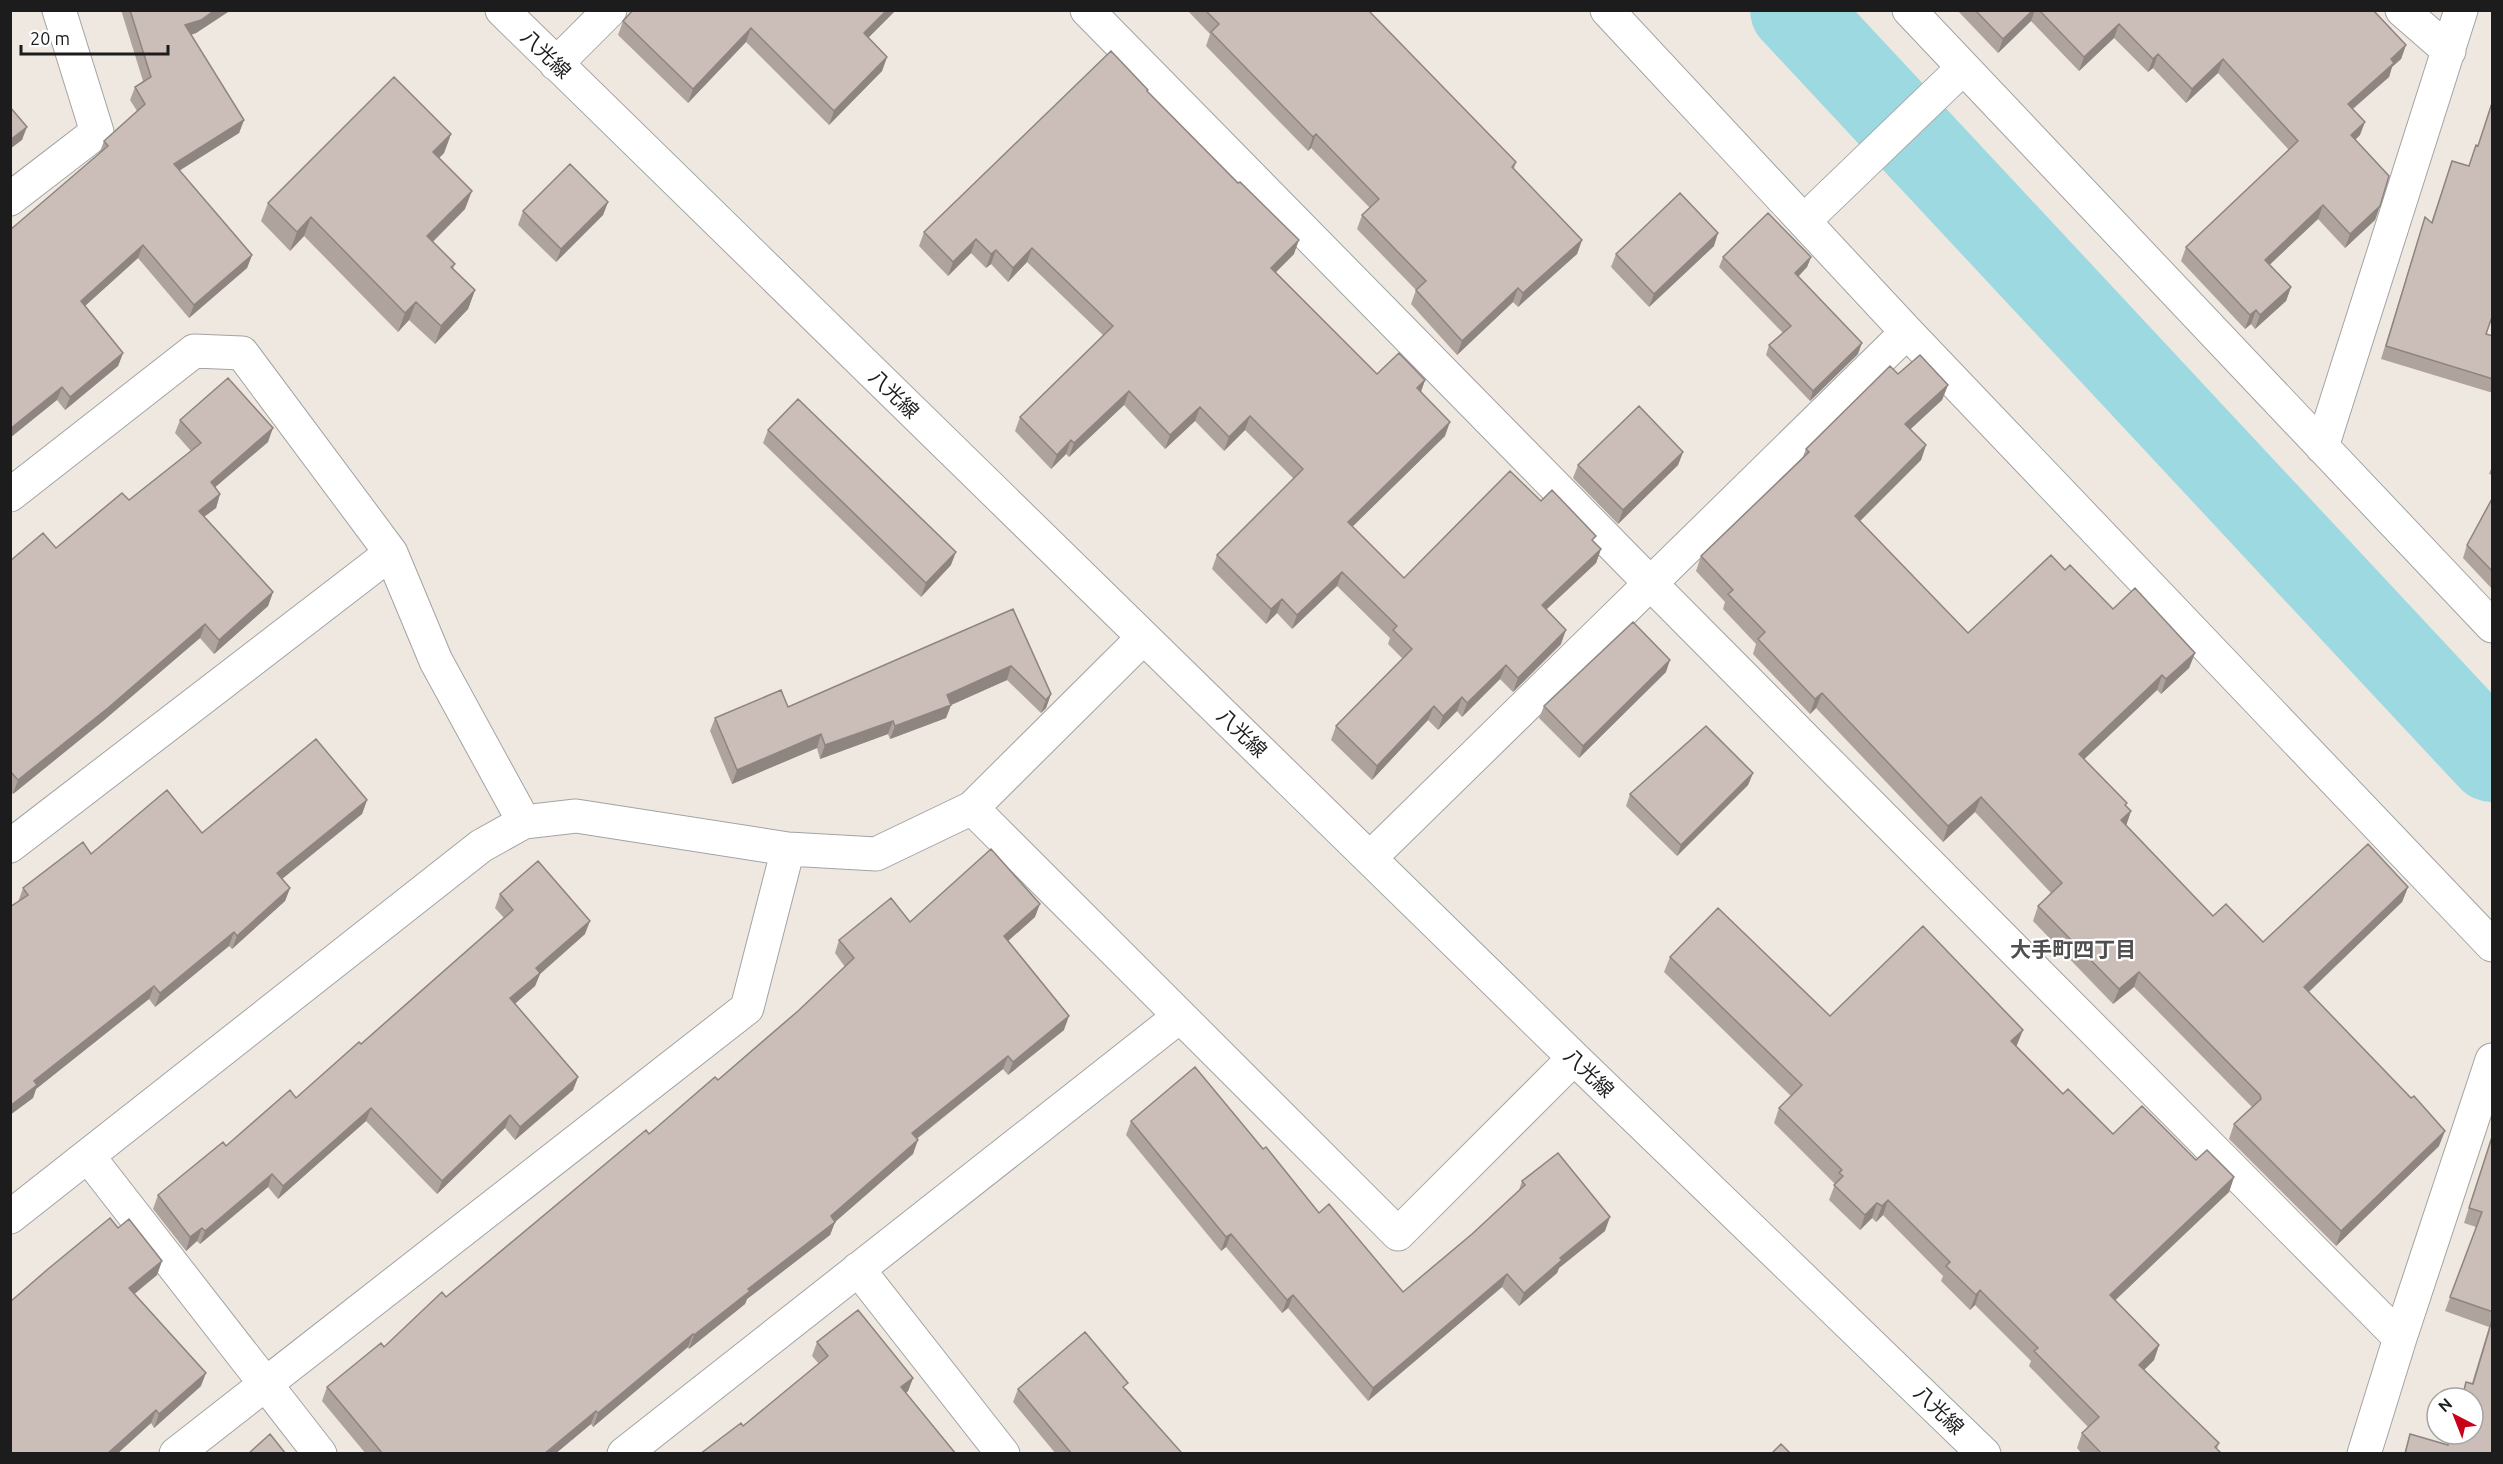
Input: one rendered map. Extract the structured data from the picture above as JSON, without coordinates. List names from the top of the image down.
{
  "streets": {
    "street": ["八光線"]
  },
  "districts": ["大手町四丁目"],
  "scale_bar": "20 m",
  "north": "top left"
}
